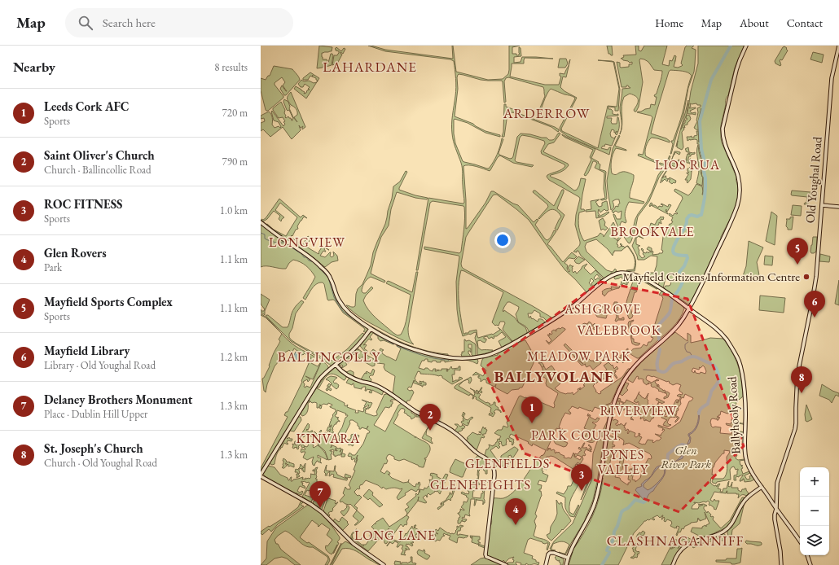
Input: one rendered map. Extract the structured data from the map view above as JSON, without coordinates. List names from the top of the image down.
{
  "streets": {
    "main road": ["Old Youghal Road", "Ballyhooly Road"]
  },
  "crossings": [
    ["Old Youghal Road", "Ballyhooly Road"]
  ],
  "districts": [
    "LAHARDANE",
    "ARDERROW",
    "LIOS RUA",
    "BROOKVALE",
    "LONGVIEW",
    "ASHGROVE",
    "VALEBROOK",
    "MEADOW PARK",
    "BALLINCOLLY",
    "BALLYVOLANE",
    "RIVERVIEW",
    "PARK COURT",
    "KINVARA",
    "PYNES VALLEY",
    "GLENFIELDS",
    "GLENHEIGHTS",
    "LONG LANE",
    "CLASHNAGANNIFF"
  ],
  "parks": ["Glen River Park"],
  "places": ["Mayfield Citizens Information Centre"],
  "page": {
    "header": "Map",
    "search": "Search here",
    "nav": [
      "Home",
      "Map",
      "About",
      "Contact"
    ],
    "heading": ["Nearby", "8 results"],
    "list": [
      {
        "mark": "1",
        "name": "Leeds Cork AFC",
        "note": "Sports",
        "value": "720 m"
      },
      {
        "mark": "2",
        "name": "Saint Oliver's Church",
        "note": "Church · Ballincollie Road",
        "value": "790 m"
      },
      {
        "mark": "3",
        "name": "ROC FITNESS",
        "note": "Sports",
        "value": "1.0 km"
      },
      {
        "mark": "4",
        "name": "Glen Rovers",
        "note": "Park",
        "value": "1.1 km"
      },
      {
        "mark": "5",
        "name": "Mayfield Sports Complex",
        "note": "Sports",
        "value": "1.1 km"
      },
      {
        "mark": "6",
        "name": "Mayfield Library",
        "note": "Library · Old Youghal Road",
        "value": "1.2 km"
      },
      {
        "mark": "7",
        "name": "Delaney Brothers Monument",
        "note": "Place · Dublin Hill Upper",
        "value": "1.3 km"
      },
      {
        "mark": "8",
        "name": "St. Joseph's Church",
        "note": "Church · Old Youghal Road",
        "value": "1.3 km"
      }
    ],
    "pins": [
      "5",
      "6",
      "8",
      "1",
      "2",
      "3",
      "7",
      "4"
    ],
    "map_buttons": ["+", "−"]
  }
}
